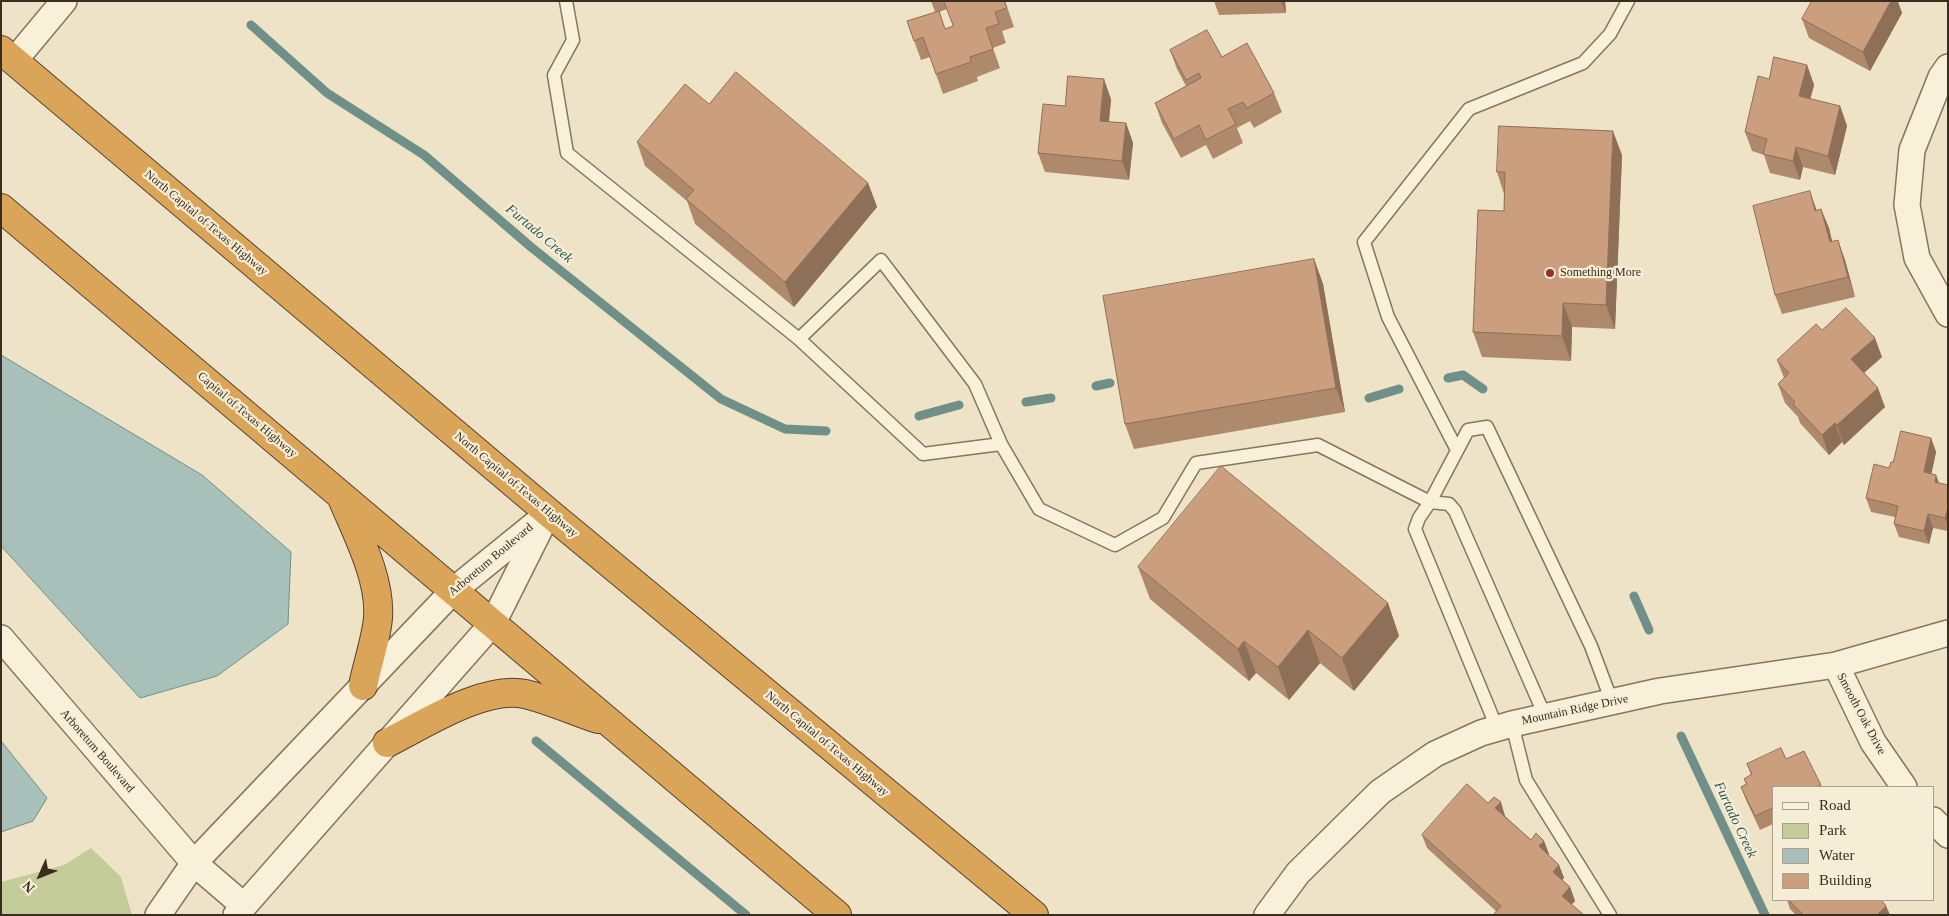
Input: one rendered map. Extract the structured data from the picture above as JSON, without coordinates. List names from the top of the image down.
{
  "streets": {
    "highway": ["North Capital of Texas Highway", "Capital of Texas Highway"],
    "street": ["Arboretum Boulevard", "Mountain Ridge Drive", "Smooth Oak Drive"]
  },
  "crossings": [
    ["North Capital of Texas Highway", "Arboretum Boulevard"],
    ["Capital of Texas Highway", "Arboretum Boulevard"],
    ["Mountain Ridge Drive", "Smooth Oak Drive"]
  ],
  "water": ["Furtado Creek"],
  "places": ["Something More"],
  "legend": [
    "Road",
    "Park",
    "Water",
    "Building"
  ],
  "north": "bottom left"
}
